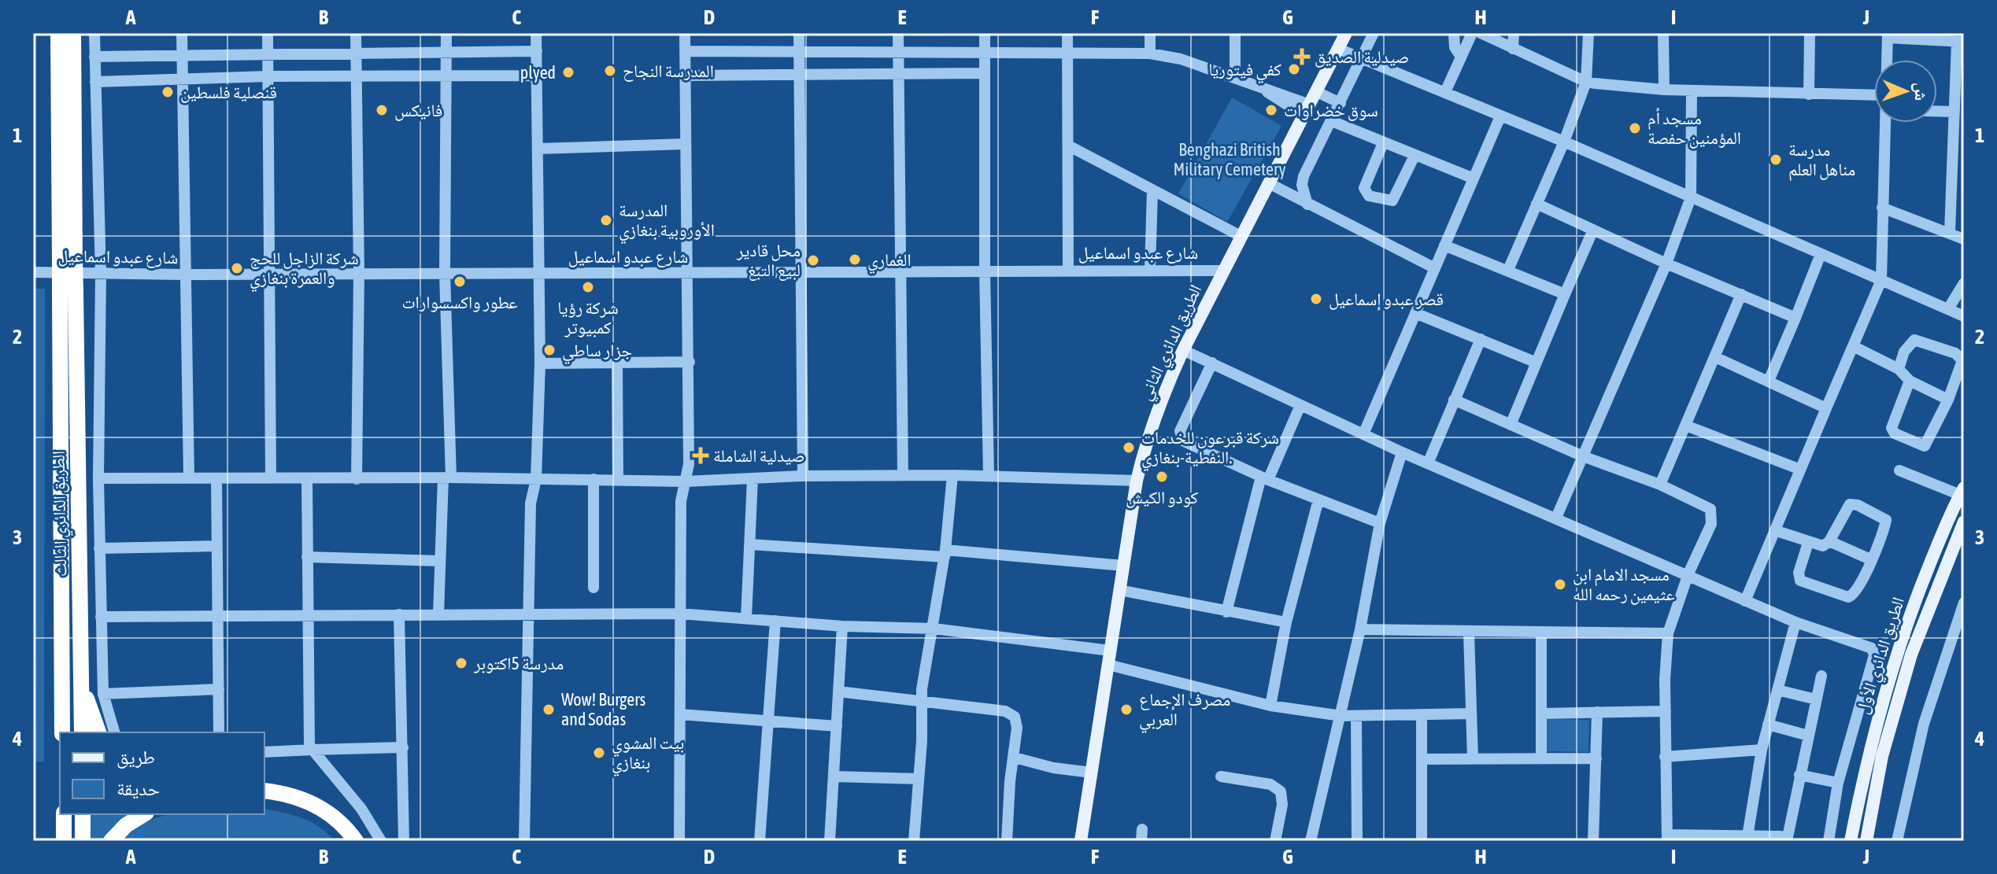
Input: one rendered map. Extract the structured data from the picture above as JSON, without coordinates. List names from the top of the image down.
{
  "streets": {
    "highway": ["الطريق الدائري الثالث"],
    "main road": ["الطريق الدائري الثاني", "الطريق الدائري الأول"],
    "street": ["شارع عبدو اسماعيل"]
  },
  "crossings": [
    ["شارع عبدو اسماعيل", "الطريق الدائري الثاني"]
  ],
  "parks": ["Benghazi British Military Cemetery"],
  "places": {
    "health": ["صيدلية الصديق", "صيدلية الشاملة"],
    "other": [
      "كفي فيتوريا",
      "المدرسة النجاح",
      "plyed",
      "قنصلية فلسطين",
      "فانيكس",
      "سوق خضراوات",
      "مسجد أم المؤمنين حفصة",
      "مدرسة مناهل العلم",
      "المدرسة الأوروبية بنغازي",
      "الغماري",
      "محل قادير لبيع التبغ",
      "شركة الزاجل للحج والعمرة بنغازي",
      "عطور واكسسوارات",
      "شركة رؤيا كمبيوتر",
      "قصر عبدو إسماعيل",
      "جزار ساطي",
      "شركة قبرعون للخدمات النفطية-بنغازي.",
      "كودو الكيش",
      "مسجد الامام ابن عثيمين رحمه الله",
      "مدرسة 5اكتوبر",
      "Wow! Burgers and Sodas",
      "مصرف الإجماع العربي",
      "بيت المشوي بنغازي"
    ]
  },
  "legend": ["طريق", "حديقة"],
  "north": "right",
  "grid": {
    "columns": [
      "A",
      "B",
      "C",
      "D",
      "E",
      "F",
      "G",
      "H",
      "I",
      "J"
    ],
    "rows": [
      "1",
      "2",
      "3",
      "4"
    ]
  }
}
